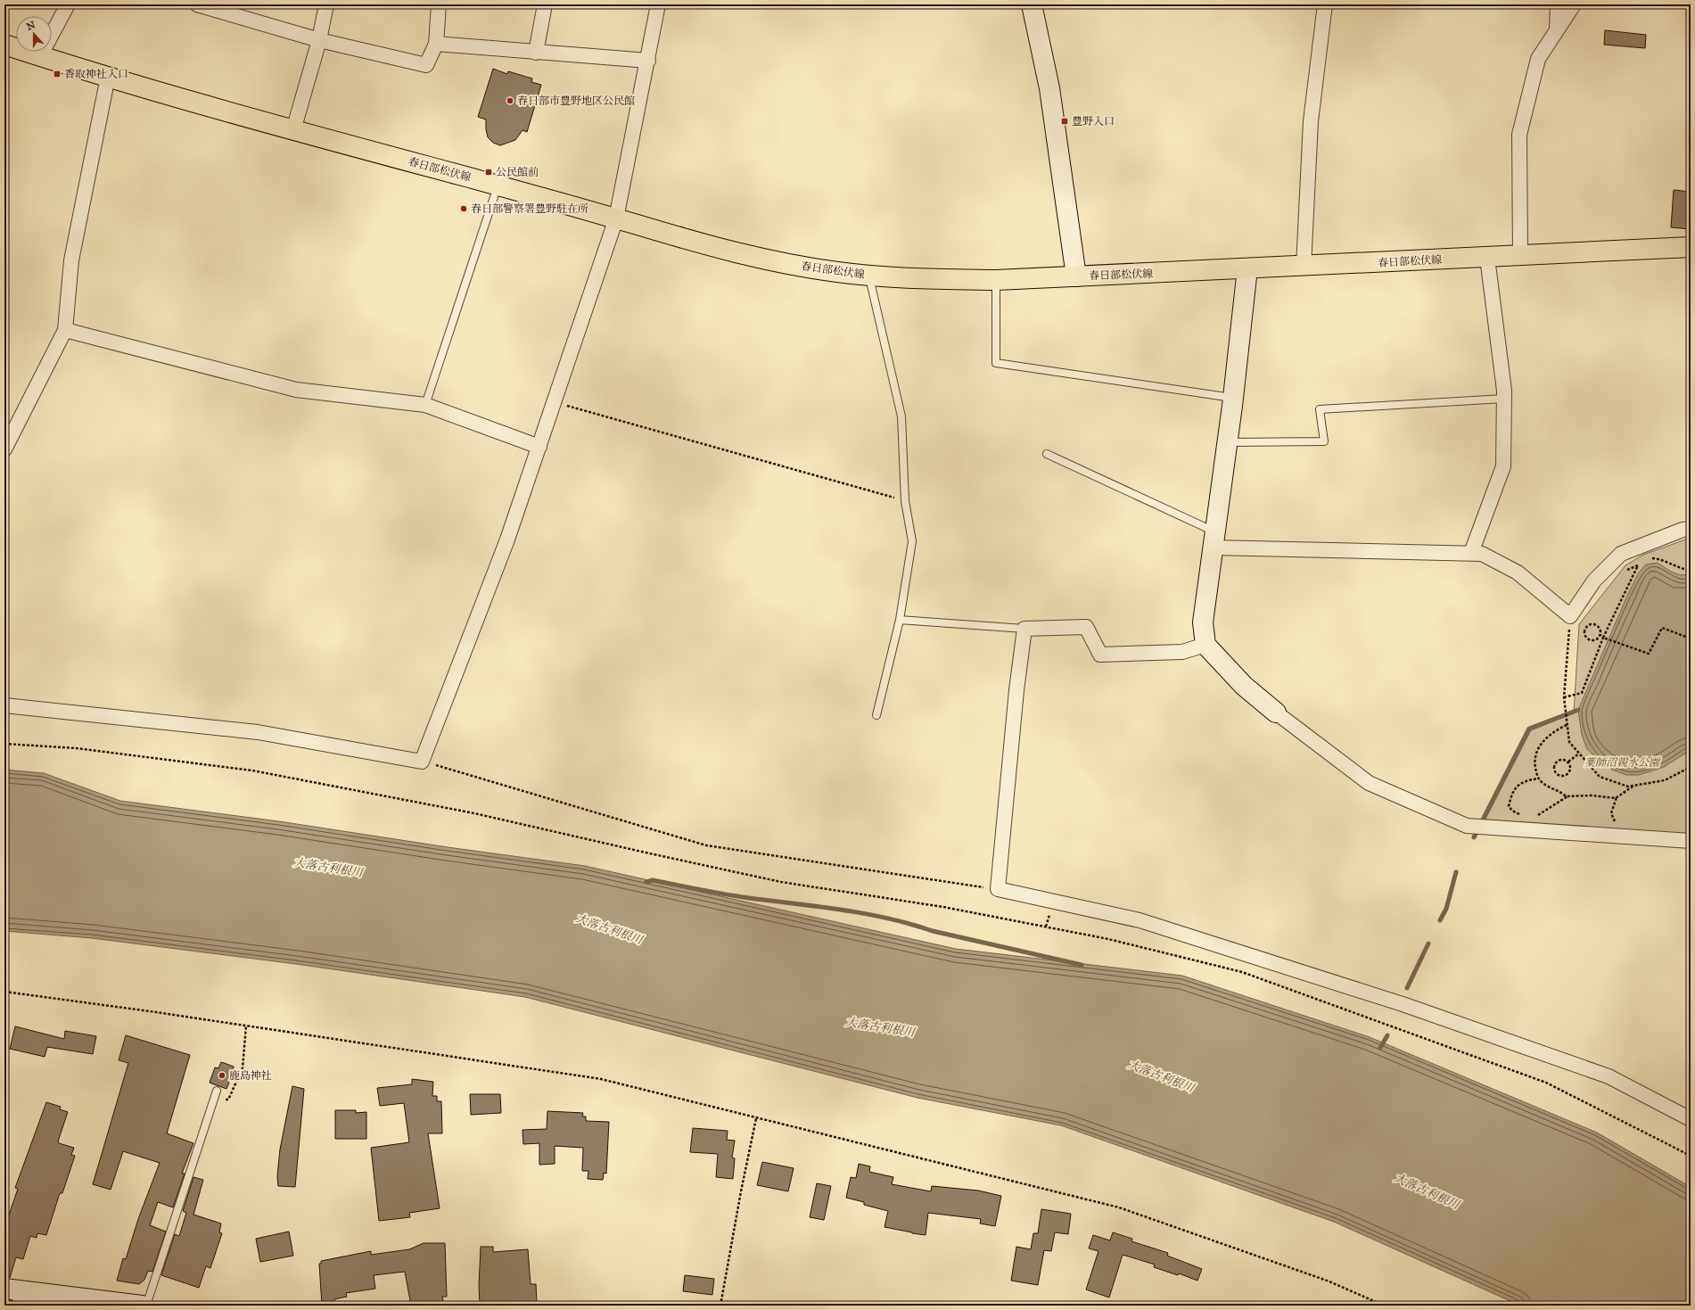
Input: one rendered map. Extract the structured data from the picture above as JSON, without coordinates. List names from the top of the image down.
{
  "streets": {
    "main road": ["春日部松伏線"]
  },
  "water": ["大落古利根川"],
  "parks": ["薬師沼親水公園"],
  "places": {
    "transit": ["香取神社入口", "豊野入口", "公民館前"],
    "other": ["春日部市豊野地区公民館", "春日部警察署豊野駐在所", "鹿島神社"]
  },
  "north": "top"
}
